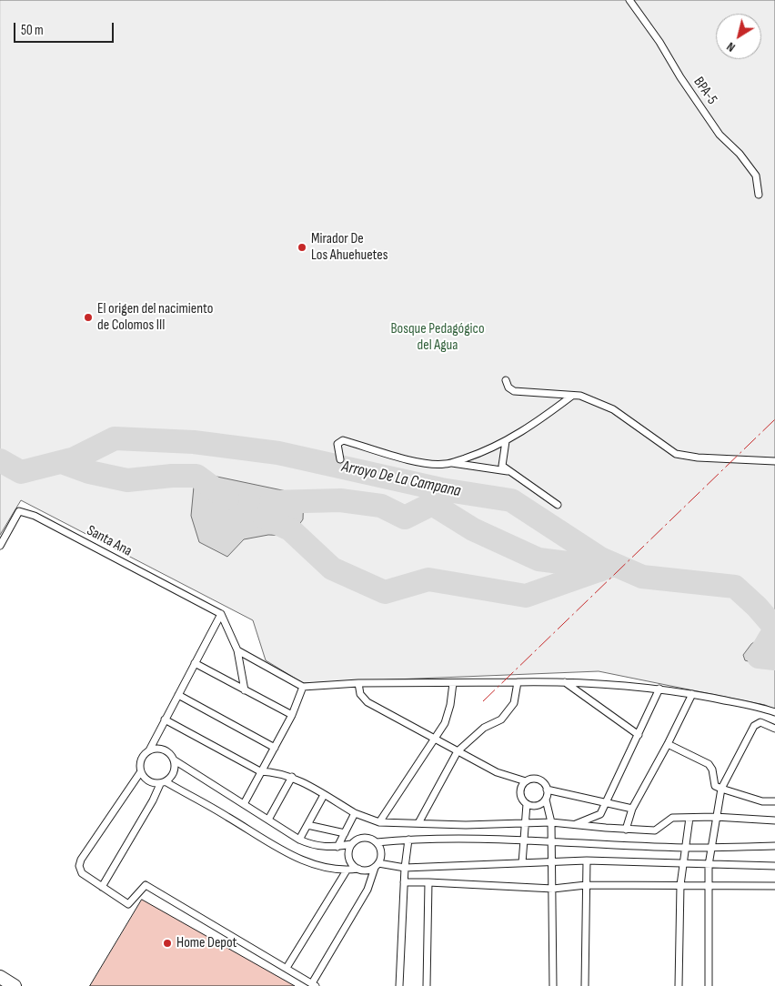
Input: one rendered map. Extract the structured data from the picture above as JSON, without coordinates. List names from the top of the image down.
{
  "streets": {
    "lane": ["BPA-5", "Santa Ana"]
  },
  "water": ["Arroyo De La Campana"],
  "parks": ["Bosque Pedagógico del Agua"],
  "places": ["Mirador De Los Ahuehuetes", "El origen del nacimiento de Colomos III", "Home Depot"],
  "scale_bar": "50 m",
  "north": "bottom left"
}
